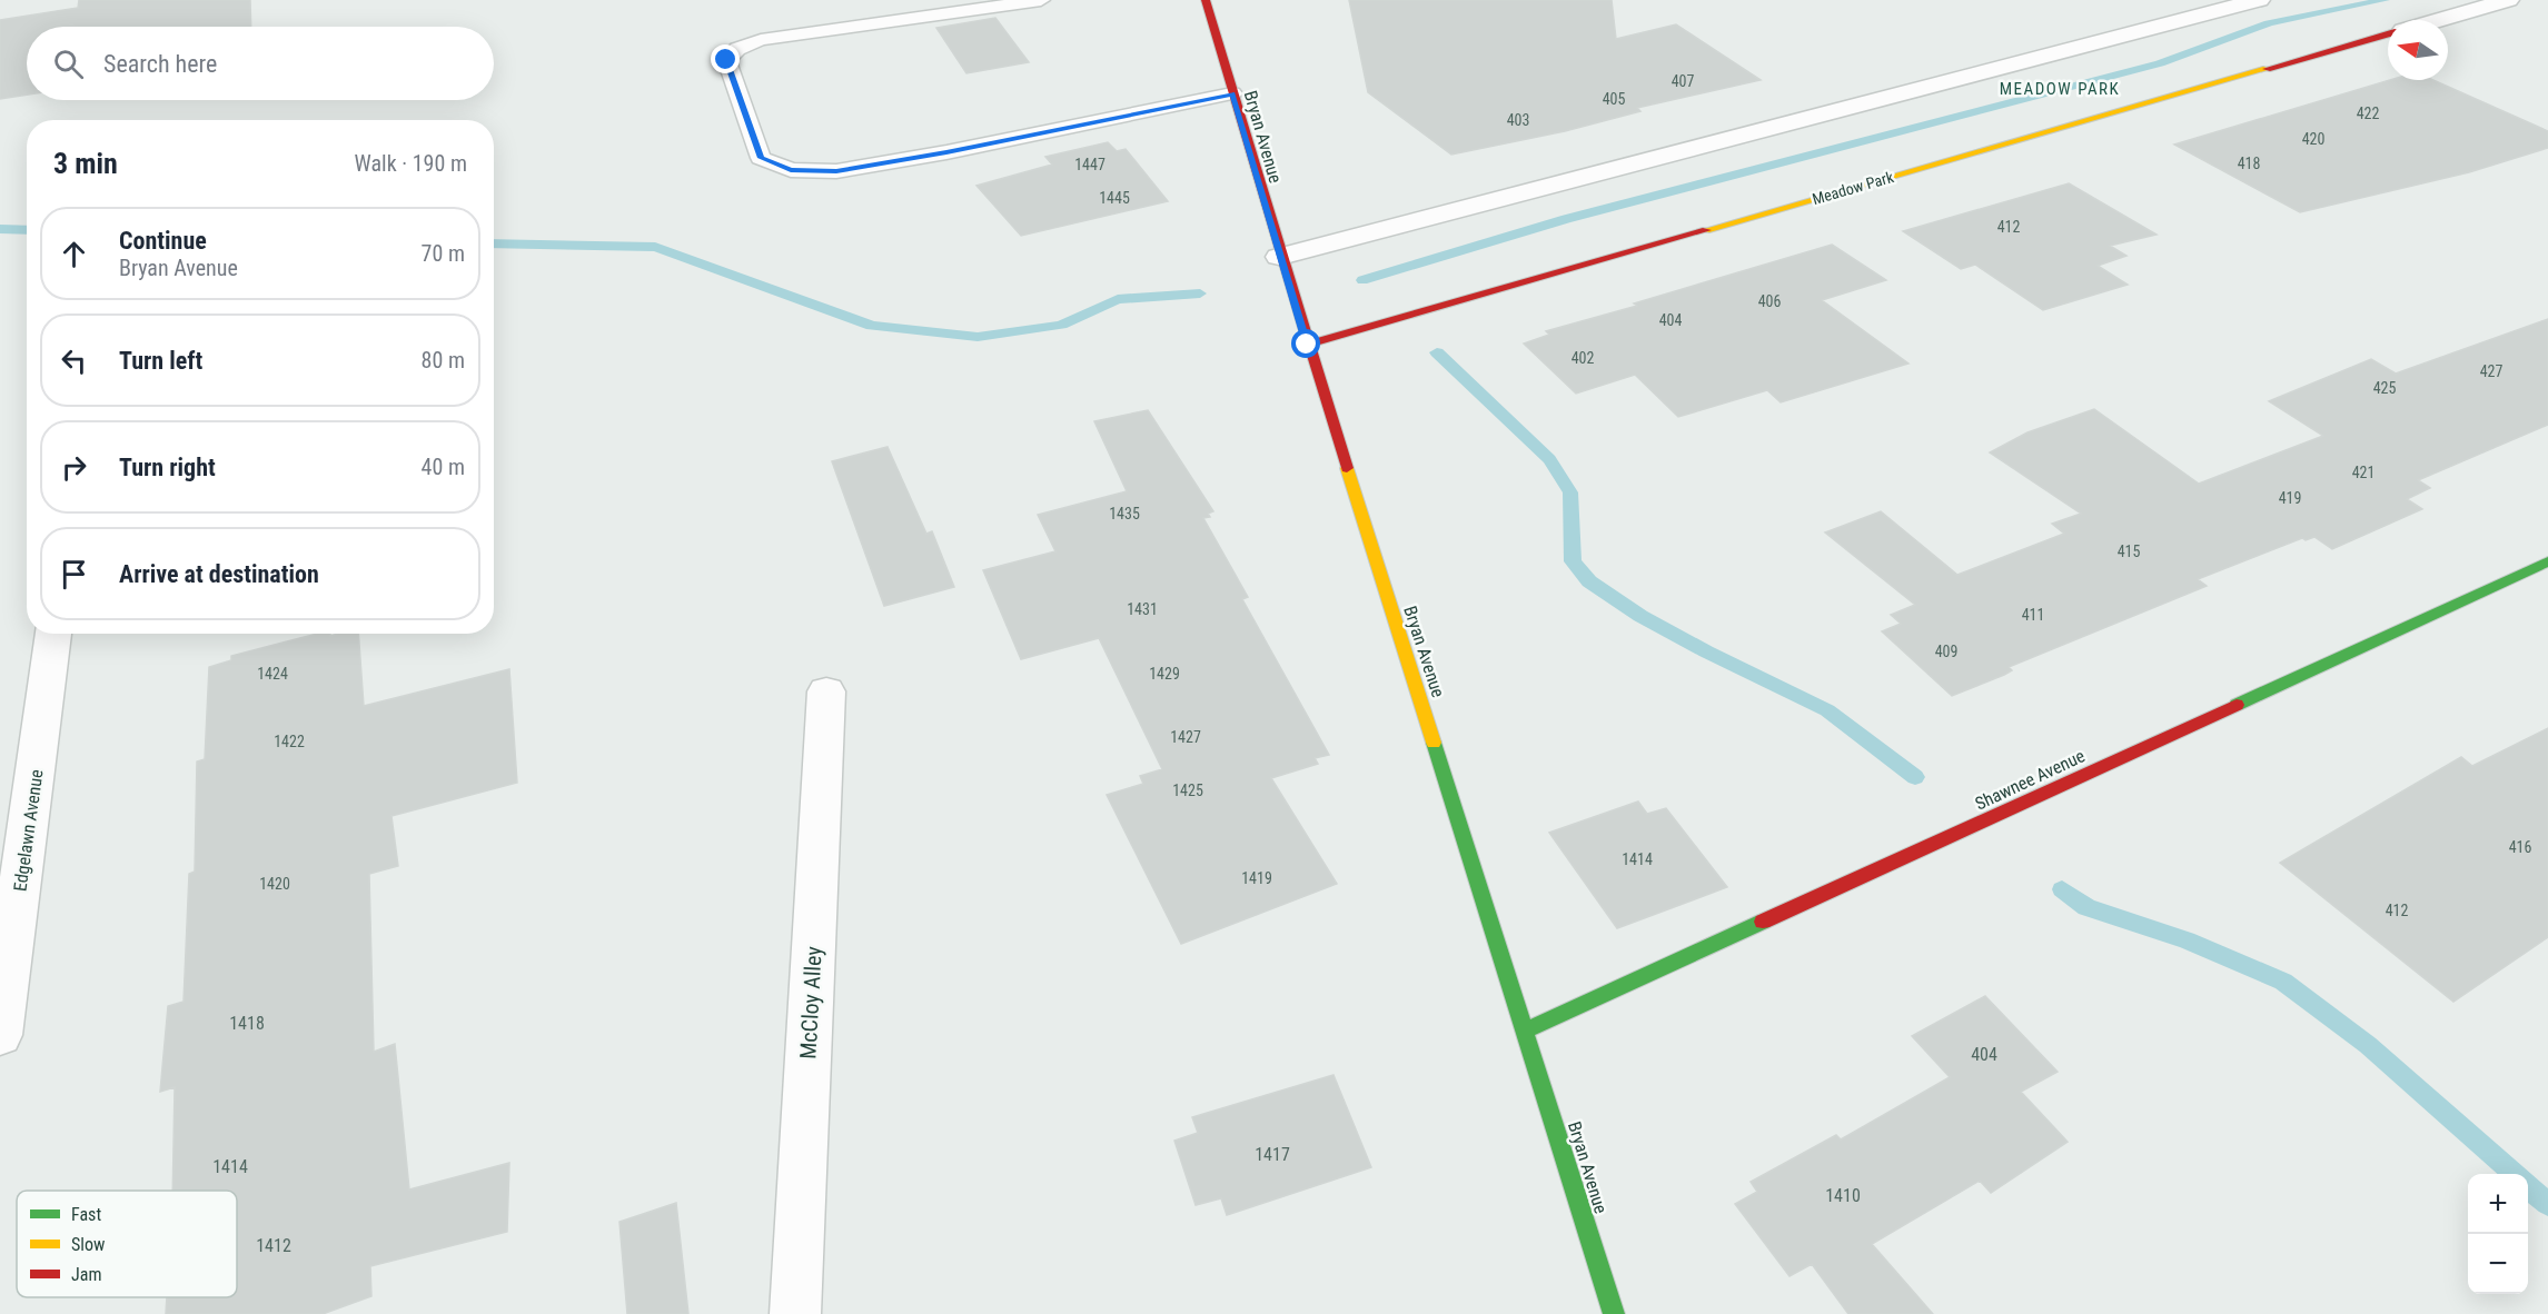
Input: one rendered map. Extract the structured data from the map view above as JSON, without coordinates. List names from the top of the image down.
{
  "streets": {
    "street": [
      "Bryan Avenue",
      "Meadow Park",
      "Shawnee Avenue",
      "Edgelawn Avenue",
      "McCloy Alley"
    ]
  },
  "crossings": [
    ["Bryan Avenue", "Meadow Park"],
    ["Bryan Avenue", "Shawnee Avenue"]
  ],
  "districts": ["MEADOW PARK"],
  "house_numbers": [
    "407",
    "405",
    "422",
    "403",
    "420",
    "418",
    "1447",
    "1445",
    "412",
    "406",
    "404",
    "402",
    "427",
    "425",
    "421",
    "419",
    "1435",
    "415",
    "1431",
    "411",
    "409",
    "1424",
    "1429",
    "1427",
    "1422",
    "1425",
    "416",
    "1414",
    "1419",
    "1420",
    "412",
    "1418",
    "404",
    "1417",
    "1414",
    "1410",
    "1412"
  ],
  "legend": ["Fast", "Slow", "Jam"],
  "north": "left",
  "page": {
    "search": "Search here",
    "heading": ["3 min", "Walk · 190 m"],
    "list": [
      ["Continue", "Bryan Avenue", "70 m"],
      ["Turn left", "80 m"],
      ["Turn right", "40 m"],
      "Arrive at destination"
    ],
    "map_buttons": ["+", "−"]
  }
}
